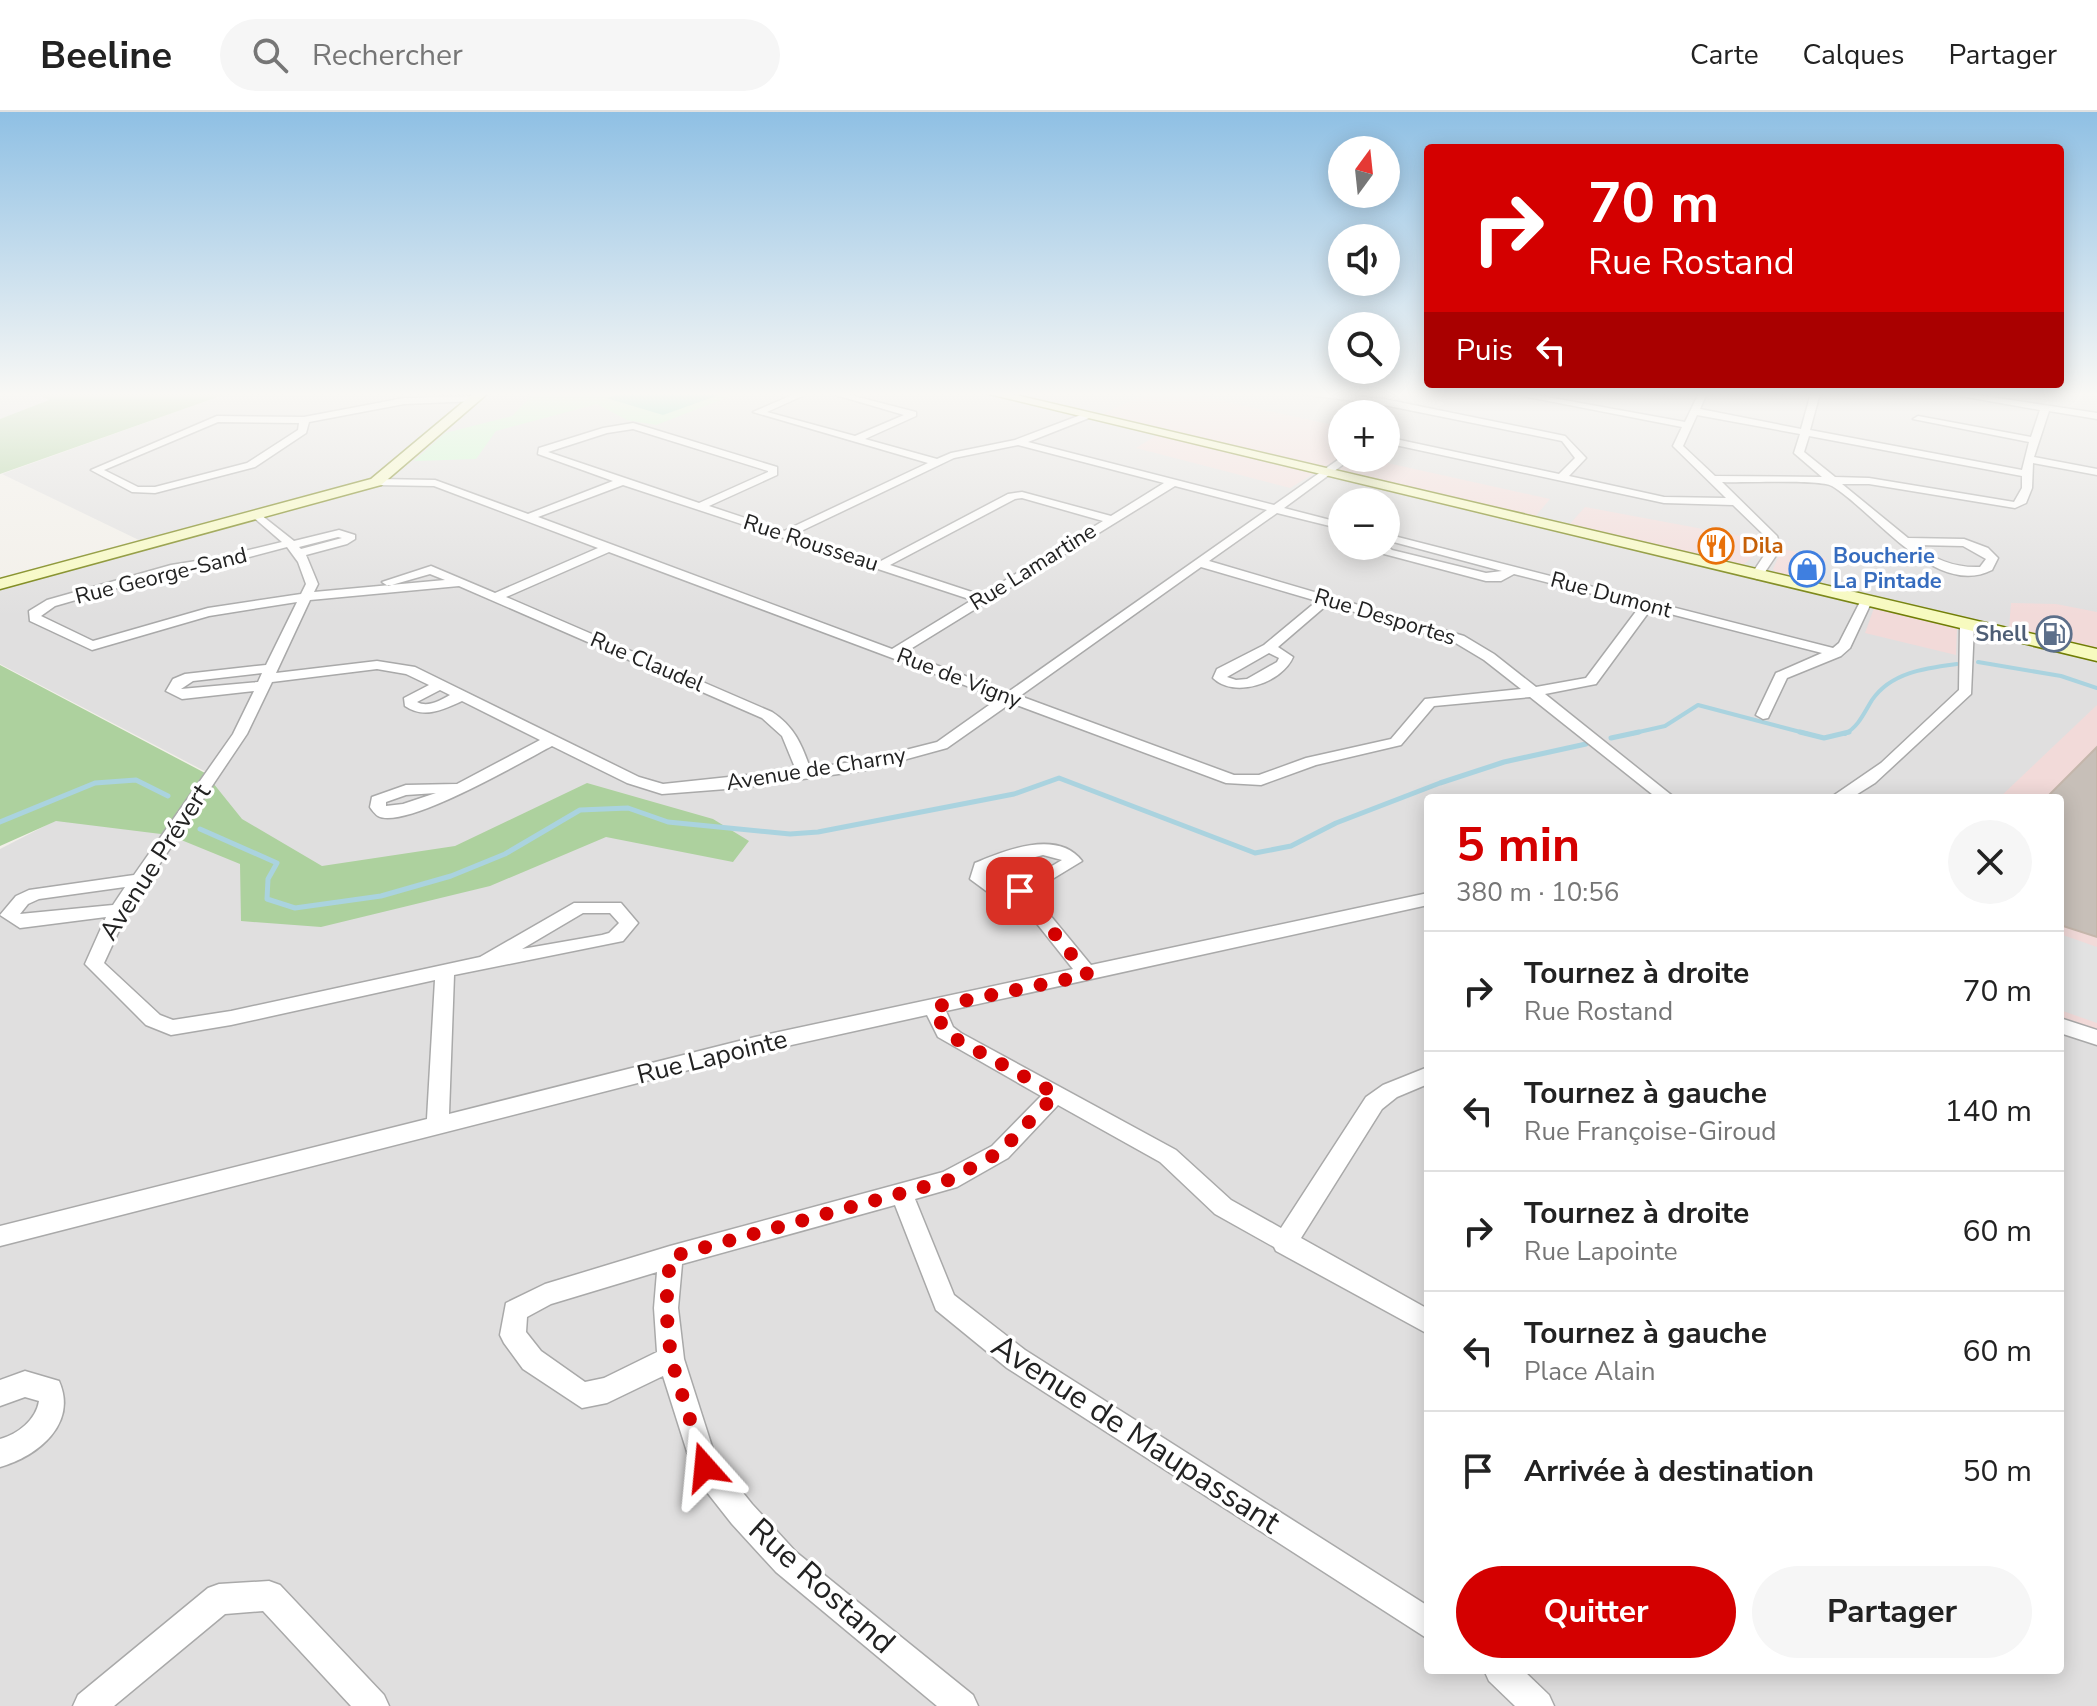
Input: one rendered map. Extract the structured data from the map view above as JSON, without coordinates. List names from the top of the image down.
{
  "streets": {
    "street": [
      "Rue Rousseau",
      "Rue Lamartine",
      "Rue George-Sand",
      "Rue Dumont",
      "Rue Desportes",
      "Rue Claudel",
      "Rue de Vigny",
      "Avenue de Charny",
      "Avenue Prévert",
      "Rue Lapointe",
      "Avenue de Maupassant",
      "Rue Rostand"
    ]
  },
  "crossings": [
    ["Rue Rousseau", "Rue Lamartine"],
    ["Rue Lamartine", "Rue de Vigny"],
    ["Rue George-Sand", "Rue Claudel"],
    ["Rue George-Sand", "Avenue Prévert"],
    ["Rue Dumont", "Rue de Vigny"],
    ["Rue Desportes", "Rue de Vigny"],
    ["Rue Desportes", "Avenue de Charny"],
    ["Rue Claudel", "Avenue de Charny"],
    ["Rue Claudel", "Avenue Prévert"],
    ["Rue de Vigny", "Avenue de Charny"],
    ["Avenue de Charny", "Avenue Prévert"]
  ],
  "places": {
    "restaurant": ["Dila"],
    "shop": ["Boucherie La Pintade"],
    "fuel station": ["Shell"]
  },
  "north": "top",
  "page": {
    "header": "Beeline",
    "search": "Rechercher",
    "nav": ["Carte", "Calques", "Partager"],
    "map_buttons": ["+", "−"],
    "turn": ["70 m", "Rue Rostand"],
    "then": "Puis",
    "heading": ["5 min", "380 m · 10:56"],
    "list": [
      {
        "name": "Tournez à droite",
        "note": "Rue Rostand",
        "value": "70 m"
      },
      {
        "name": "Tournez à gauche",
        "note": "Rue Françoise-Giroud",
        "value": "140 m"
      },
      {
        "name": "Tournez à droite",
        "note": "Rue Lapointe",
        "value": "60 m"
      },
      {
        "name": "Tournez à gauche",
        "note": "Place Alain",
        "value": "60 m"
      },
      {
        "name": "Arrivée à destination",
        "value": "50 m"
      }
    ],
    "buttons": ["Quitter", "Partager"]
  }
}
